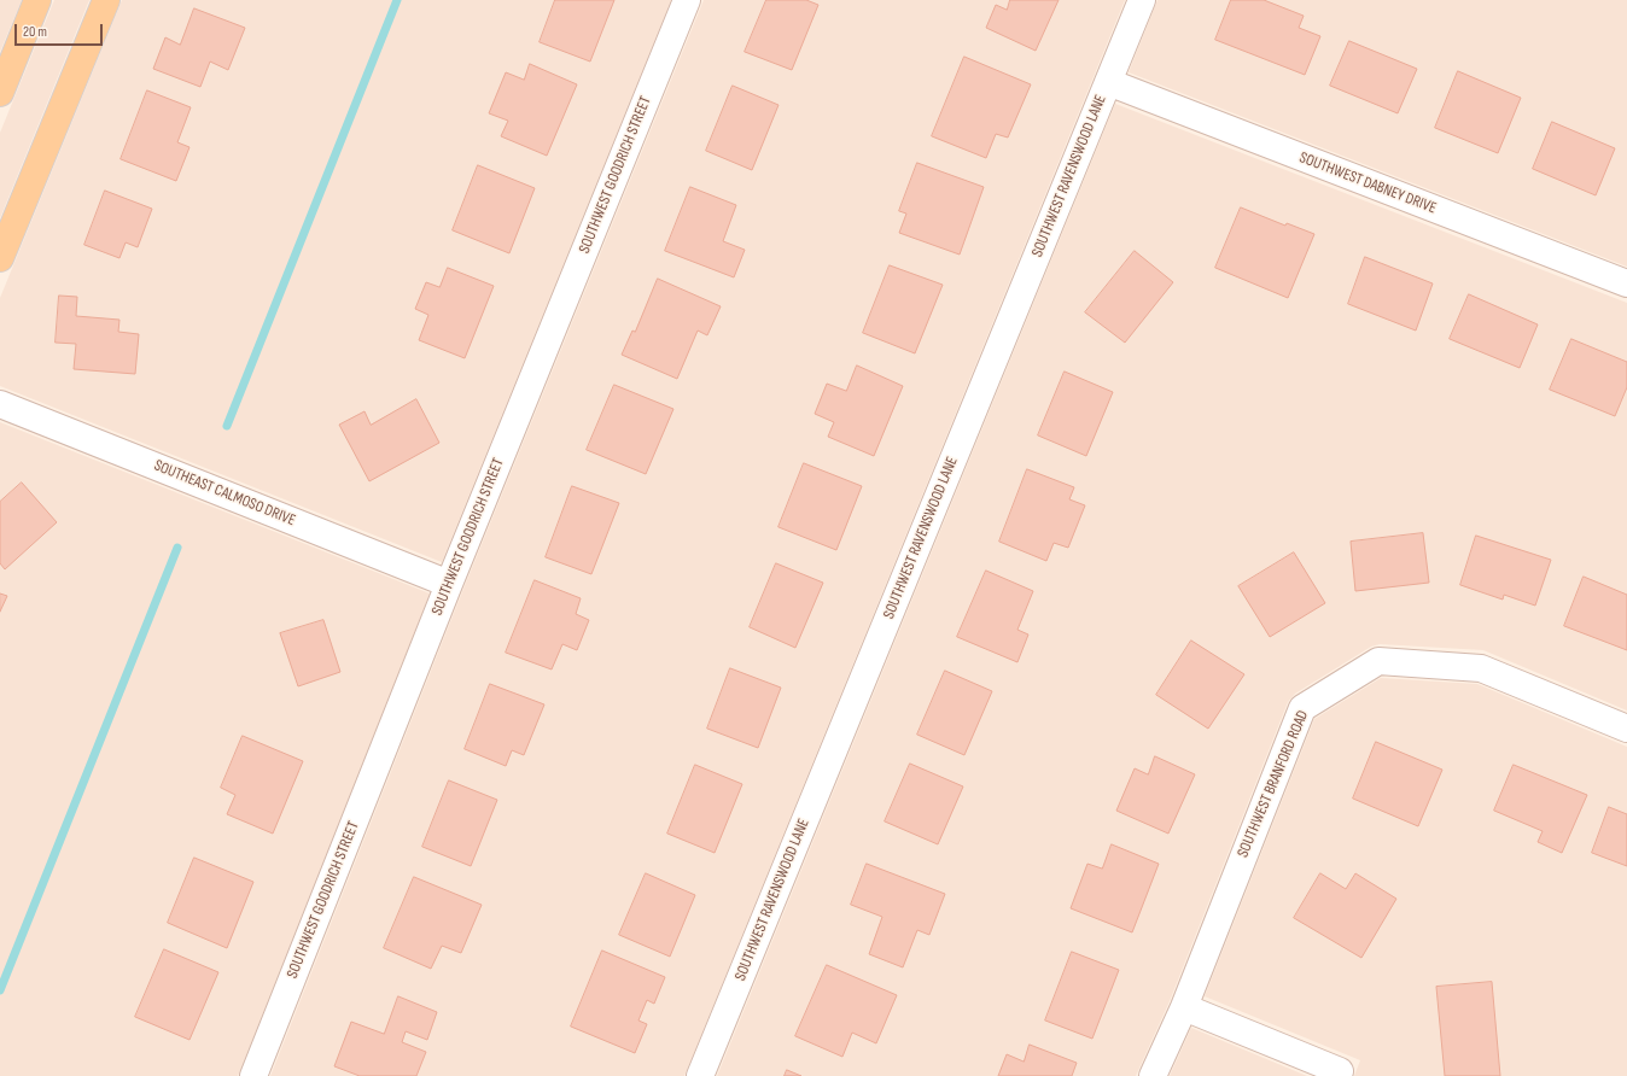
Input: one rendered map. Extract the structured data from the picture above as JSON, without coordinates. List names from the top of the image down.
{
  "streets": {
    "street": [
      "SOUTHWEST GOODRICH STREET",
      "SOUTHWEST RAVENSWOOD LANE",
      "SOUTHWEST DABNEY DRIVE",
      "SOUTHEAST CALMOSO DRIVE",
      "SOUTHWEST BRANFORD ROAD"
    ]
  },
  "crossings": [
    ["SOUTHWEST GOODRICH STREET", "SOUTHEAST CALMOSO DRIVE"],
    ["SOUTHWEST RAVENSWOOD LANE", "SOUTHWEST DABNEY DRIVE"]
  ],
  "scale_bar": "20 m"
}
